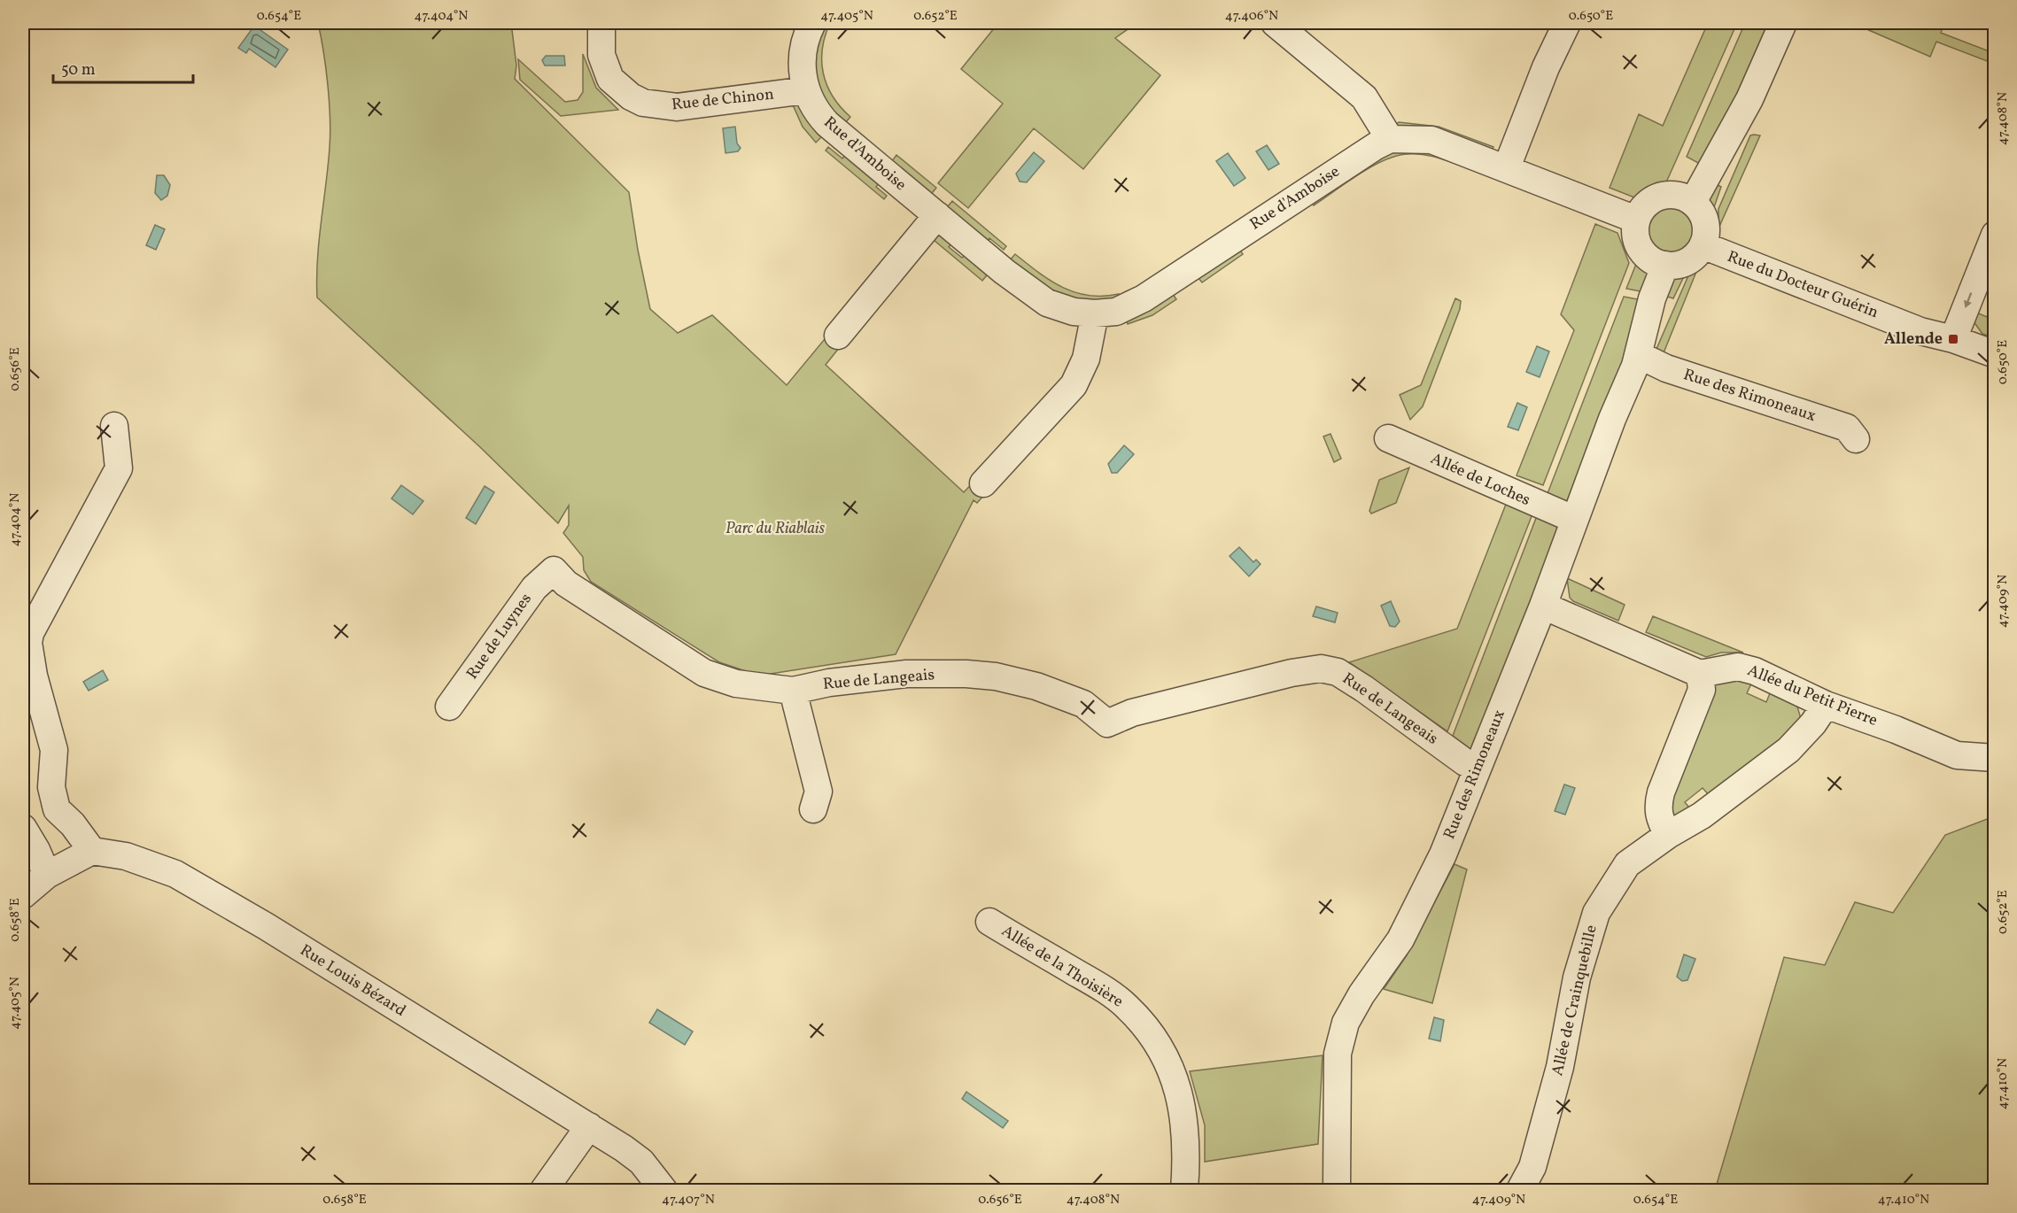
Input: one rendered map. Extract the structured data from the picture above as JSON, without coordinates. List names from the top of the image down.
{
  "streets": {
    "street": [
      "Rue de Chinon",
      "Rue d'Amboise",
      "Rue du Docteur Guérin",
      "Rue des Rimoneaux",
      "Allée de Loches",
      "Rue de Luynes",
      "Rue de Langeais",
      "Allée du Petit Pierre",
      "Allée de la Thoisière",
      "Rue Louis Bézard",
      "Allée de Crainquebille"
    ]
  },
  "crossings": [
    ["Rue de Chinon", "Rue d'Amboise"],
    ["Rue du Docteur Guérin", "Rue des Rimoneaux"],
    ["Rue des Rimoneaux", "Allée de Loches"],
    ["Rue des Rimoneaux", "Rue de Langeais"],
    ["Rue de Luynes", "Rue de Langeais"],
    ["Allée du Petit Pierre", "Allée de Crainquebille"]
  ],
  "parks": ["Parc du Riablais"],
  "places": {
    "transit": ["Allende"]
  },
  "scale_bar": "50 m",
  "coordinates": [
    "0.654°E",
    "47.404°N",
    "47.405°N",
    "0.652°E",
    "47.406°N",
    "0.650°E",
    "47.408°N",
    "0.656°E",
    "47.409°N",
    "0.658°E",
    "47.410°N",
    "47.407°N"
  ]
}
